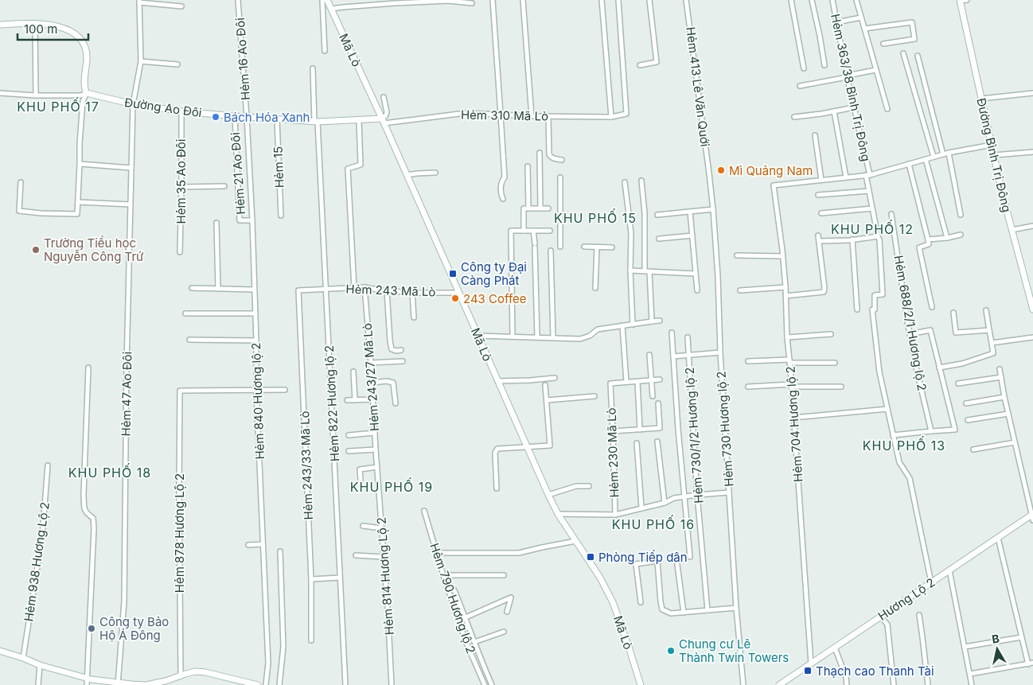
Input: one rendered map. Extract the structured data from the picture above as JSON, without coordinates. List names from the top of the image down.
{
  "streets": {
    "main road": [
      "Mã Lò",
      "Đường Ao Đôi",
      "Đường Bình Trị Đông",
      "Hương Lộ 2"
    ],
    "street": [
      "Hẻm 16 Ao Đôi",
      "Hẻm 413 Lê Văn Quới",
      "Hẻm 363/38 Bình Trị Đông",
      "Hẻm 310 Mã Lò",
      "Hẻm 15",
      "Hẻm 21 Ao Đôi",
      "Hẻm 35 Ao Đôi",
      "Hẻm 243 Mã Lò",
      "Hẻm 688/2/1 Hương lộ 2",
      "Hẻm 243/27 Mã Lò",
      "Hẻm 47 Ao Đôi",
      "Hẻm 840 Hương lộ 2",
      "Hẻm 822 Hương lộ 2",
      "Hẻm 704 Hương lộ 2",
      "Hẻm 730 Hương lộ 2",
      "Hẻm 730/1/2 Hương lộ 2",
      "Hẻm 230 Mã Lò",
      "Hẻm 243/33 Mã Lò",
      "Hẻm 878 Hương Lộ 2",
      "Hẻm 938 Hương Lộ 2",
      "Hẻm 814 Hương Lộ 2",
      "Hẻm 790 Hương lộ 2"
    ]
  },
  "crossings": [
    ["Mã Lò", "Đường Ao Đôi"],
    ["Mã Lò", "Hẻm 310 Mã Lò"],
    ["Mã Lò", "Hẻm 243 Mã Lò"],
    ["Mã Lò", "Hẻm 230 Mã Lò"],
    ["Hẻm 16 Ao Đôi", "Đường Ao Đôi"],
    ["Hẻm 16 Ao Đôi", "Hẻm 840 Hương lộ 2"],
    ["Hẻm 413 Lê Văn Quới", "Hẻm 730 Hương lộ 2"],
    ["Đường Ao Đôi", "Hẻm 310 Mã Lò"],
    ["Đường Ao Đôi", "Hẻm 15"],
    ["Đường Ao Đôi", "Hẻm 21 Ao Đôi"],
    ["Đường Ao Đôi", "Hẻm 35 Ao Đôi"],
    ["Đường Ao Đôi", "Hẻm 47 Ao Đôi"],
    ["Đường Ao Đôi", "Hẻm 840 Hương lộ 2"],
    ["Đường Ao Đôi", "Hẻm 822 Hương lộ 2"],
    ["Hẻm 21 Ao Đôi", "Hẻm 840 Hương lộ 2"],
    ["Hẻm 243 Mã Lò", "Hẻm 243/27 Mã Lò"],
    ["Hẻm 243 Mã Lò", "Hẻm 822 Hương lộ 2"],
    ["Hẻm 243 Mã Lò", "Hẻm 243/33 Mã Lò"],
    ["Hẻm 243/27 Mã Lò", "Hẻm 814 Hương Lộ 2"],
    ["Hẻm 840 Hương lộ 2", "Hẻm 878 Hương Lộ 2"],
    ["Hẻm 704 Hương lộ 2", "Hương Lộ 2"]
  ],
  "districts": [
    "KHU PHỐ 17",
    "KHU PHỐ 15",
    "KHU PHỐ 12",
    "KHU PHỐ 13",
    "KHU PHỐ 18",
    "KHU PHỐ 19",
    "KHU PHỐ 16"
  ],
  "places": {
    "other": [
      "Bách Hóa Xanh",
      "Mì Quảng Nam",
      "Trường Tiểu học Nguyễn Công Trứ",
      "243 Coffee",
      "Công ty Bảo Hộ Á Đông",
      "Chung cư Lê Thành Twin Towers"
    ],
    "transit": ["Công ty Đại Càng Phát", "Phòng Tiếp dân", "Thạch cao Thanh Tài"]
  },
  "scale_bar": "100 m",
  "north": "top"
}
